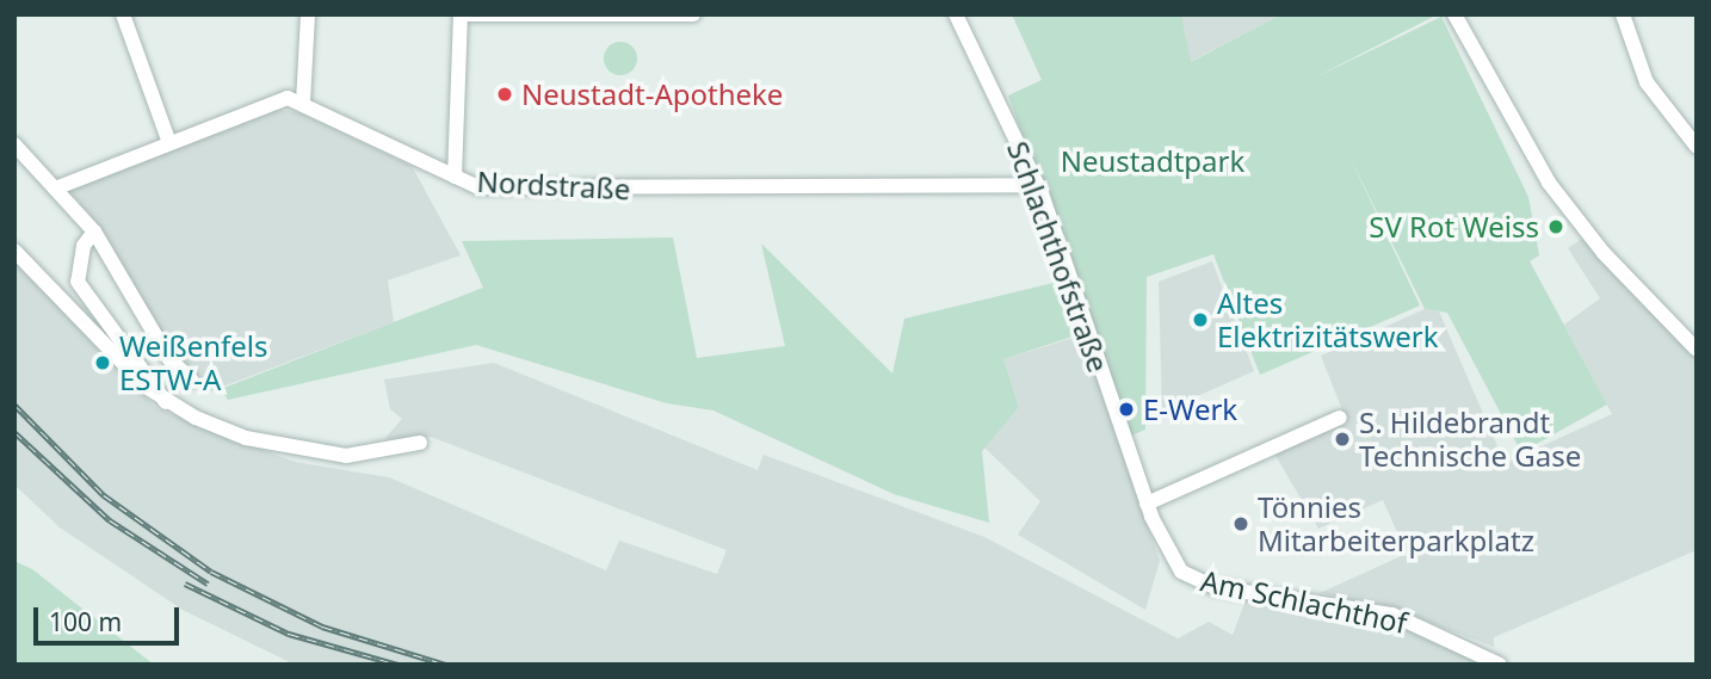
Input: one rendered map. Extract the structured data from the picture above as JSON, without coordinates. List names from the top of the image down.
{
  "streets": {
    "street": ["Nordstraße", "Schlachthofstraße", "Am Schlachthof"]
  },
  "crossings": [
    ["Nordstraße", "Schlachthofstraße"],
    ["Schlachthofstraße", "Am Schlachthof"]
  ],
  "parks": ["Neustadtpark"],
  "places": [
    "Neustadt-Apotheke",
    "SV Rot Weiss",
    "Altes Elektrizitätswerk",
    "Weißenfels ESTW-A",
    "E-Werk",
    "S. Hildebrandt Technische Gase",
    "Tönnies Mitarbeiterparkplatz"
  ],
  "scale_bar": "100 m"
}
